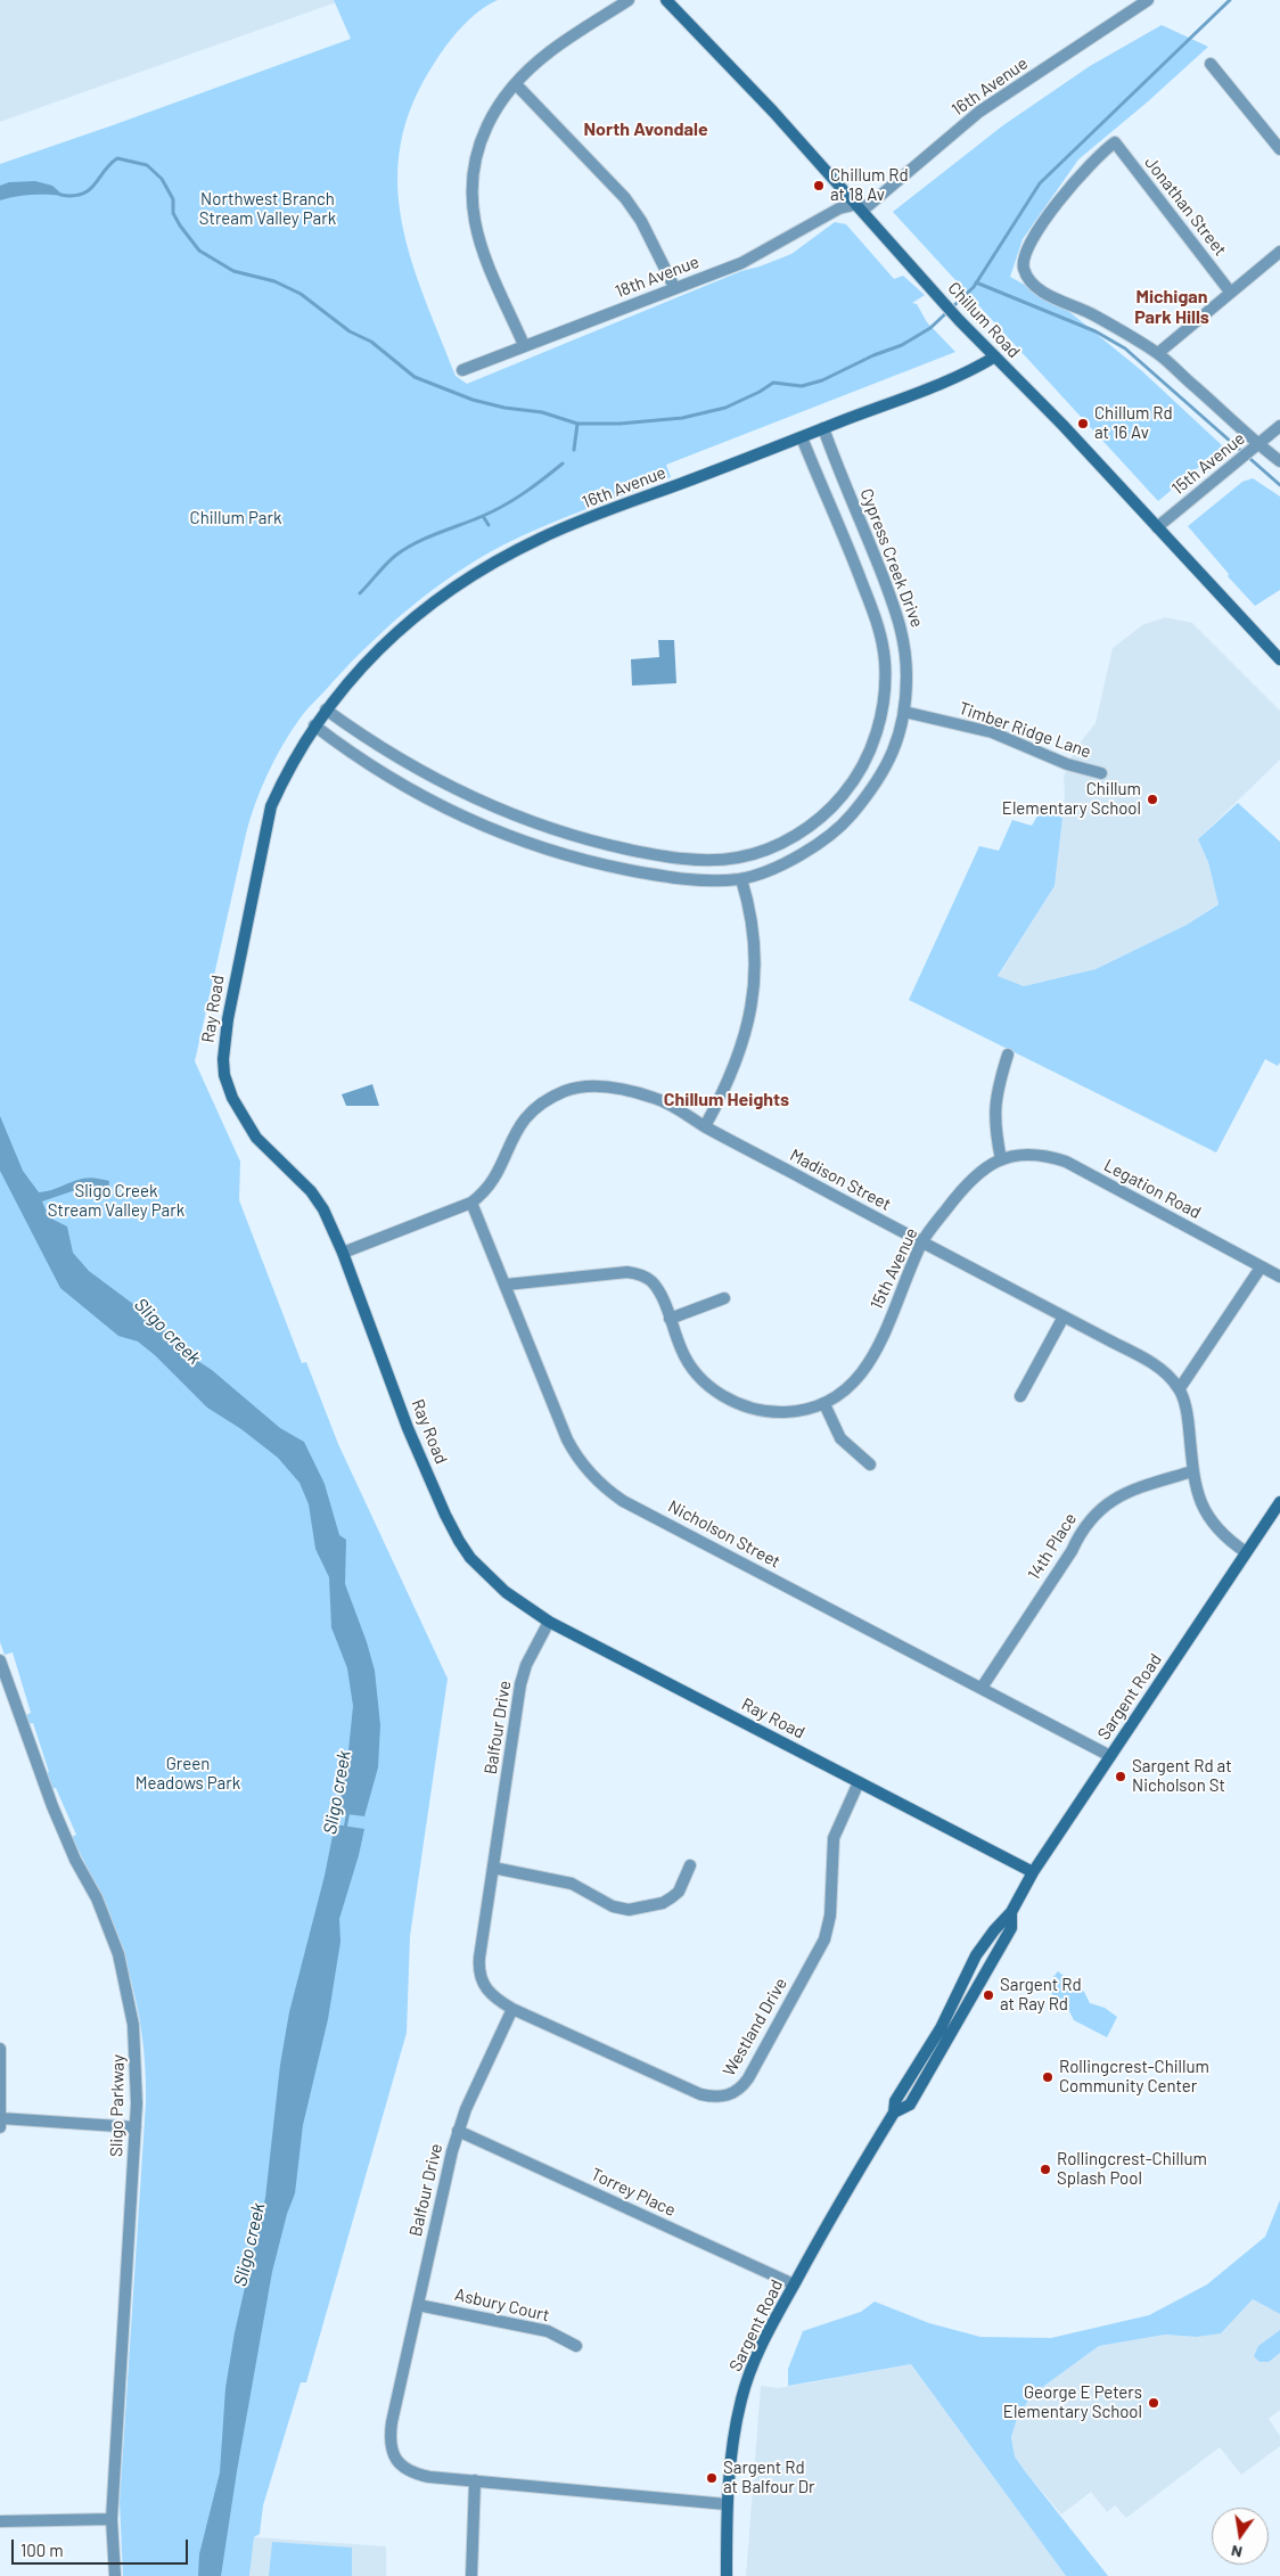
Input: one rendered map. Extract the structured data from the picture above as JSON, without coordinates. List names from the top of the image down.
{
  "streets": {
    "main road": [
      "16th Avenue",
      "Chillum Road",
      "Ray Road",
      "Sargent Road"
    ],
    "street": [
      "Jonathan Street",
      "18th Avenue",
      "15th Avenue",
      "Cypress Creek Drive",
      "Timber Ridge Lane",
      "Madison Street",
      "Legation Road",
      "Nicholson Street",
      "14th Place",
      "Balfour Drive",
      "Westland Drive",
      "Sligo Parkway",
      "Torrey Place",
      "Asbury Court"
    ]
  },
  "crossings": [
    ["16th Avenue", "18th Avenue"],
    ["16th Avenue", "Chillum Road"],
    ["16th Avenue", "Cypress Creek Drive"],
    ["16th Avenue", "Ray Road"],
    ["18th Avenue", "Chillum Road"],
    ["Chillum Road", "15th Avenue"],
    ["15th Avenue", "Madison Street"],
    ["15th Avenue", "Legation Road"],
    ["15th Avenue", "Nicholson Street"],
    ["Cypress Creek Drive", "Timber Ridge Lane"],
    ["Cypress Creek Drive", "Ray Road"],
    ["Ray Road", "Madison Street"],
    ["Ray Road", "Sargent Road"],
    ["Ray Road", "Balfour Drive"],
    ["Ray Road", "Westland Drive"],
    ["Madison Street", "Nicholson Street"],
    ["Nicholson Street", "14th Place"],
    ["Nicholson Street", "Sargent Road"],
    ["Sargent Road", "Balfour Drive"],
    ["Sargent Road", "Torrey Place"],
    ["Balfour Drive", "Westland Drive"],
    ["Balfour Drive", "Torrey Place"],
    ["Balfour Drive", "Asbury Court"]
  ],
  "districts": ["North Avondale", "Michigan Park Hills", "Chillum Heights"],
  "water": ["Sligo creek"],
  "parks": [
    "Northwest Branch Stream Valley Park",
    "Chillum Park",
    "Sligo Creek Stream Valley Park",
    "Green Meadows Park"
  ],
  "places": [
    "Chillum Rd at 18 Av",
    "Chillum Rd at 16 Av",
    "Chillum Elementary School",
    "Sargent Rd at Nicholson St",
    "Sargent Rd at Ray Rd",
    "Rollingcrest-Chillum Community Center",
    "Rollingcrest-Chillum Splash Pool",
    "George E Peters Elementary School",
    "Sargent Rd at Balfour Dr"
  ],
  "scale_bar": "100 m",
  "north": "bottom"
}
